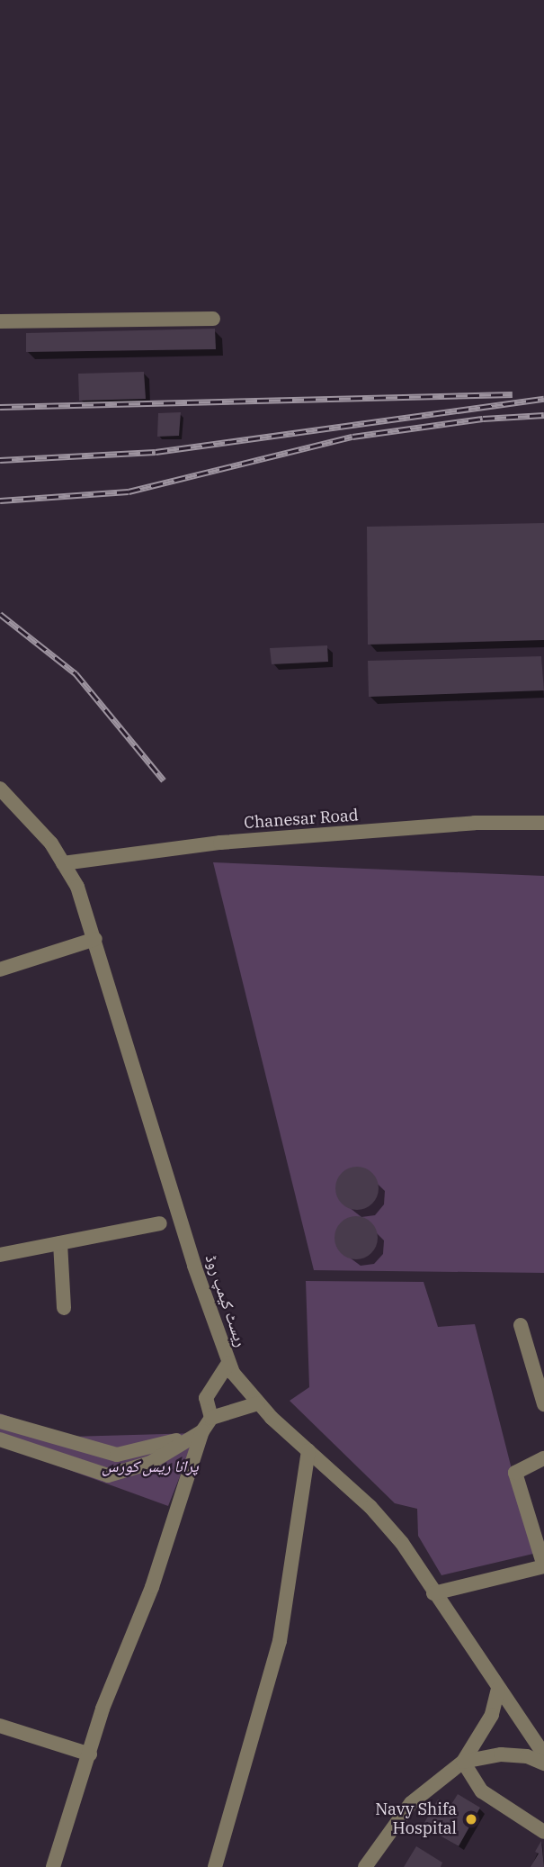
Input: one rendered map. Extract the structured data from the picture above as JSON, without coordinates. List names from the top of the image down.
{
  "streets": {
    "street": ["Chanesar Road", "ریسٹ کیمپ روڈ"]
  },
  "crossings": [
    ["Chanesar Road", "ریسٹ کیمپ روڈ"]
  ],
  "parks": ["پرانا ریس کورس"],
  "places": ["Navy Shifa Hospital"]
}
